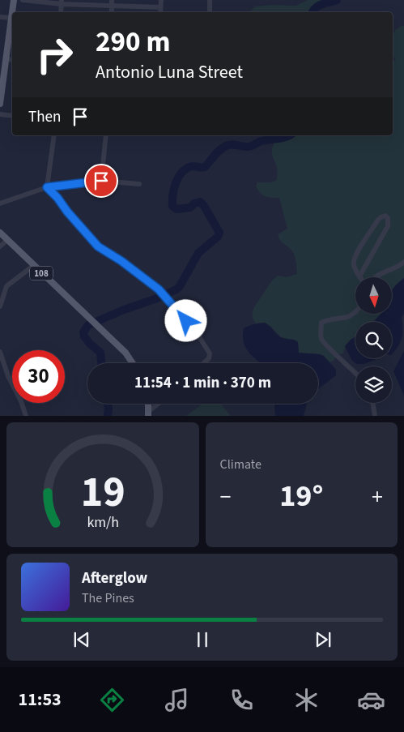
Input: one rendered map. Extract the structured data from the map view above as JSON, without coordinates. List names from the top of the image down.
{
  "streets": {
    "main road": ["108"]
  },
  "north": "bottom",
  "page": {
    "turn": ["290 m", "Antonio Luna Street"],
    "then": "Then",
    "limit": "30",
    "trip": "11:54 · 1 min · 370 m",
    "tile": "Climate",
    "heat": ["−", "19°", "+"],
    "song": ["Afterglow", "The Pines"],
    "tabs": "11:53",
    "gauge": ["19", "km/h"]
  }
}
